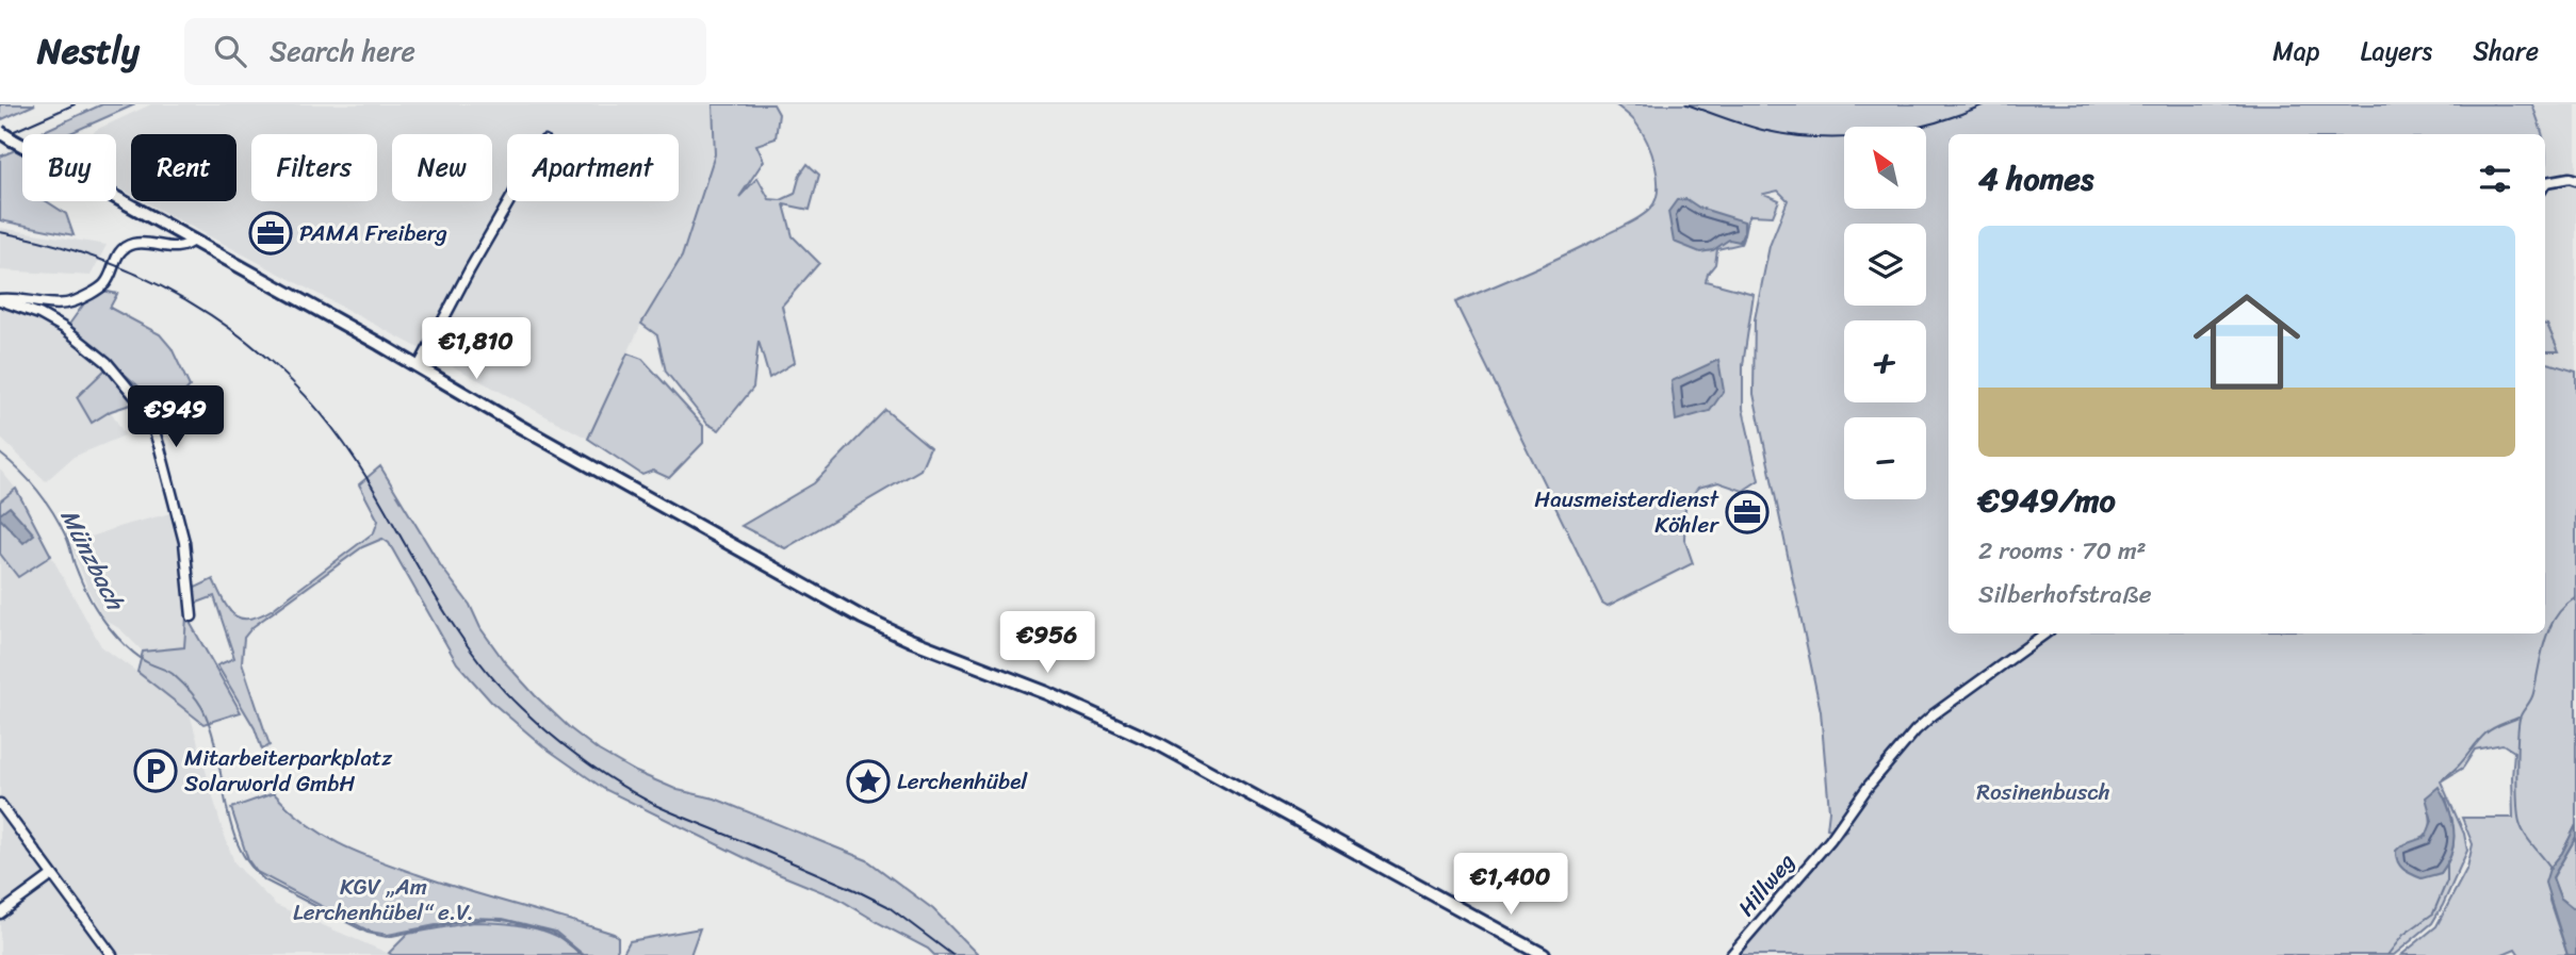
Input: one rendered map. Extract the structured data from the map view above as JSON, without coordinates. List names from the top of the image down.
{
  "streets": {
    "street": ["Hillweg"]
  },
  "water": ["Münzbach"],
  "parks": ["Rosinenbusch", "KGV „Am Lerchenhübel“ e.V."],
  "places": {
    "office": ["PAMA Freiberg", "Hausmeisterdienst Köhler"],
    "parking": ["Mitarbeiterparkplatz Solarworld GmbH"],
    "place": ["Lerchenhübel"]
  },
  "north": "top left",
  "page": {
    "header": "Nestly",
    "search": "Search here",
    "nav": ["Map", "Layers", "Share"],
    "map_buttons": ["+", "−"],
    "chip": [
      "Buy",
      "Rent",
      "Filters",
      "New",
      "Apartment"
    ],
    "heading": "4 homes",
    "list": [
      {
        "name": "€949/mo",
        "note": "2 rooms · 70 m² · Silberhofstraße"
      }
    ],
    "price": [
      "€1,810",
      "€949",
      "€956",
      "€1,400"
    ]
  }
}
